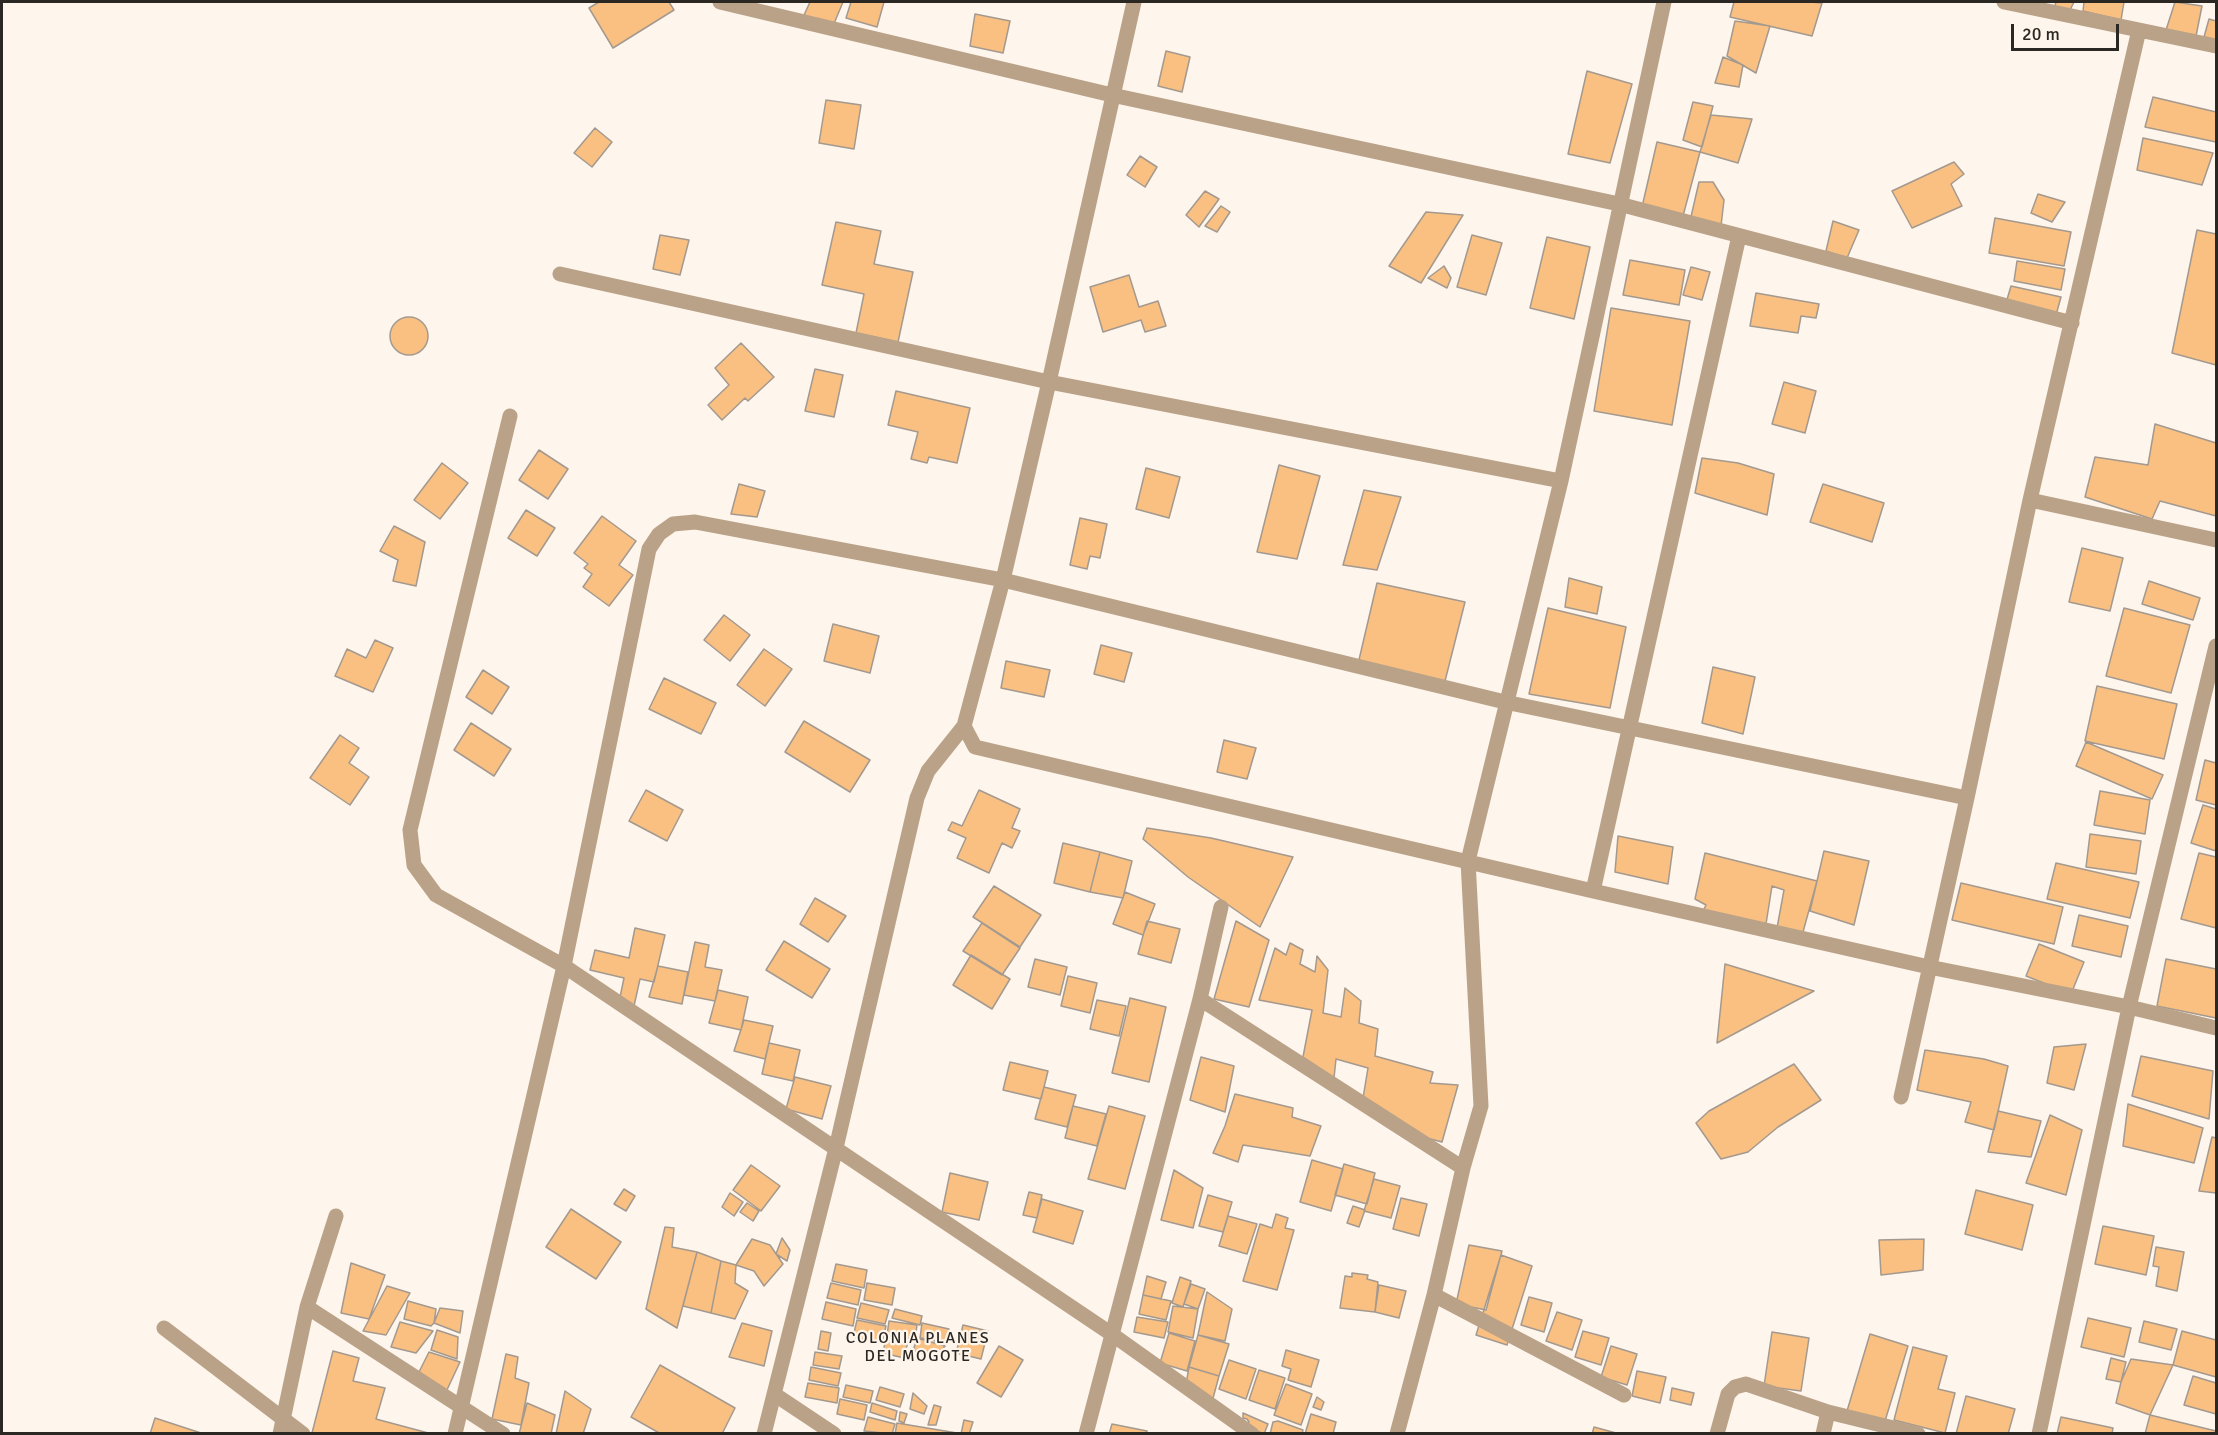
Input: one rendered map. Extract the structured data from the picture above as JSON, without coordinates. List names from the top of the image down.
{
  "districts": ["COLONIA PLANES DEL MOGOTE"],
  "scale_bar": "20 m"
}
